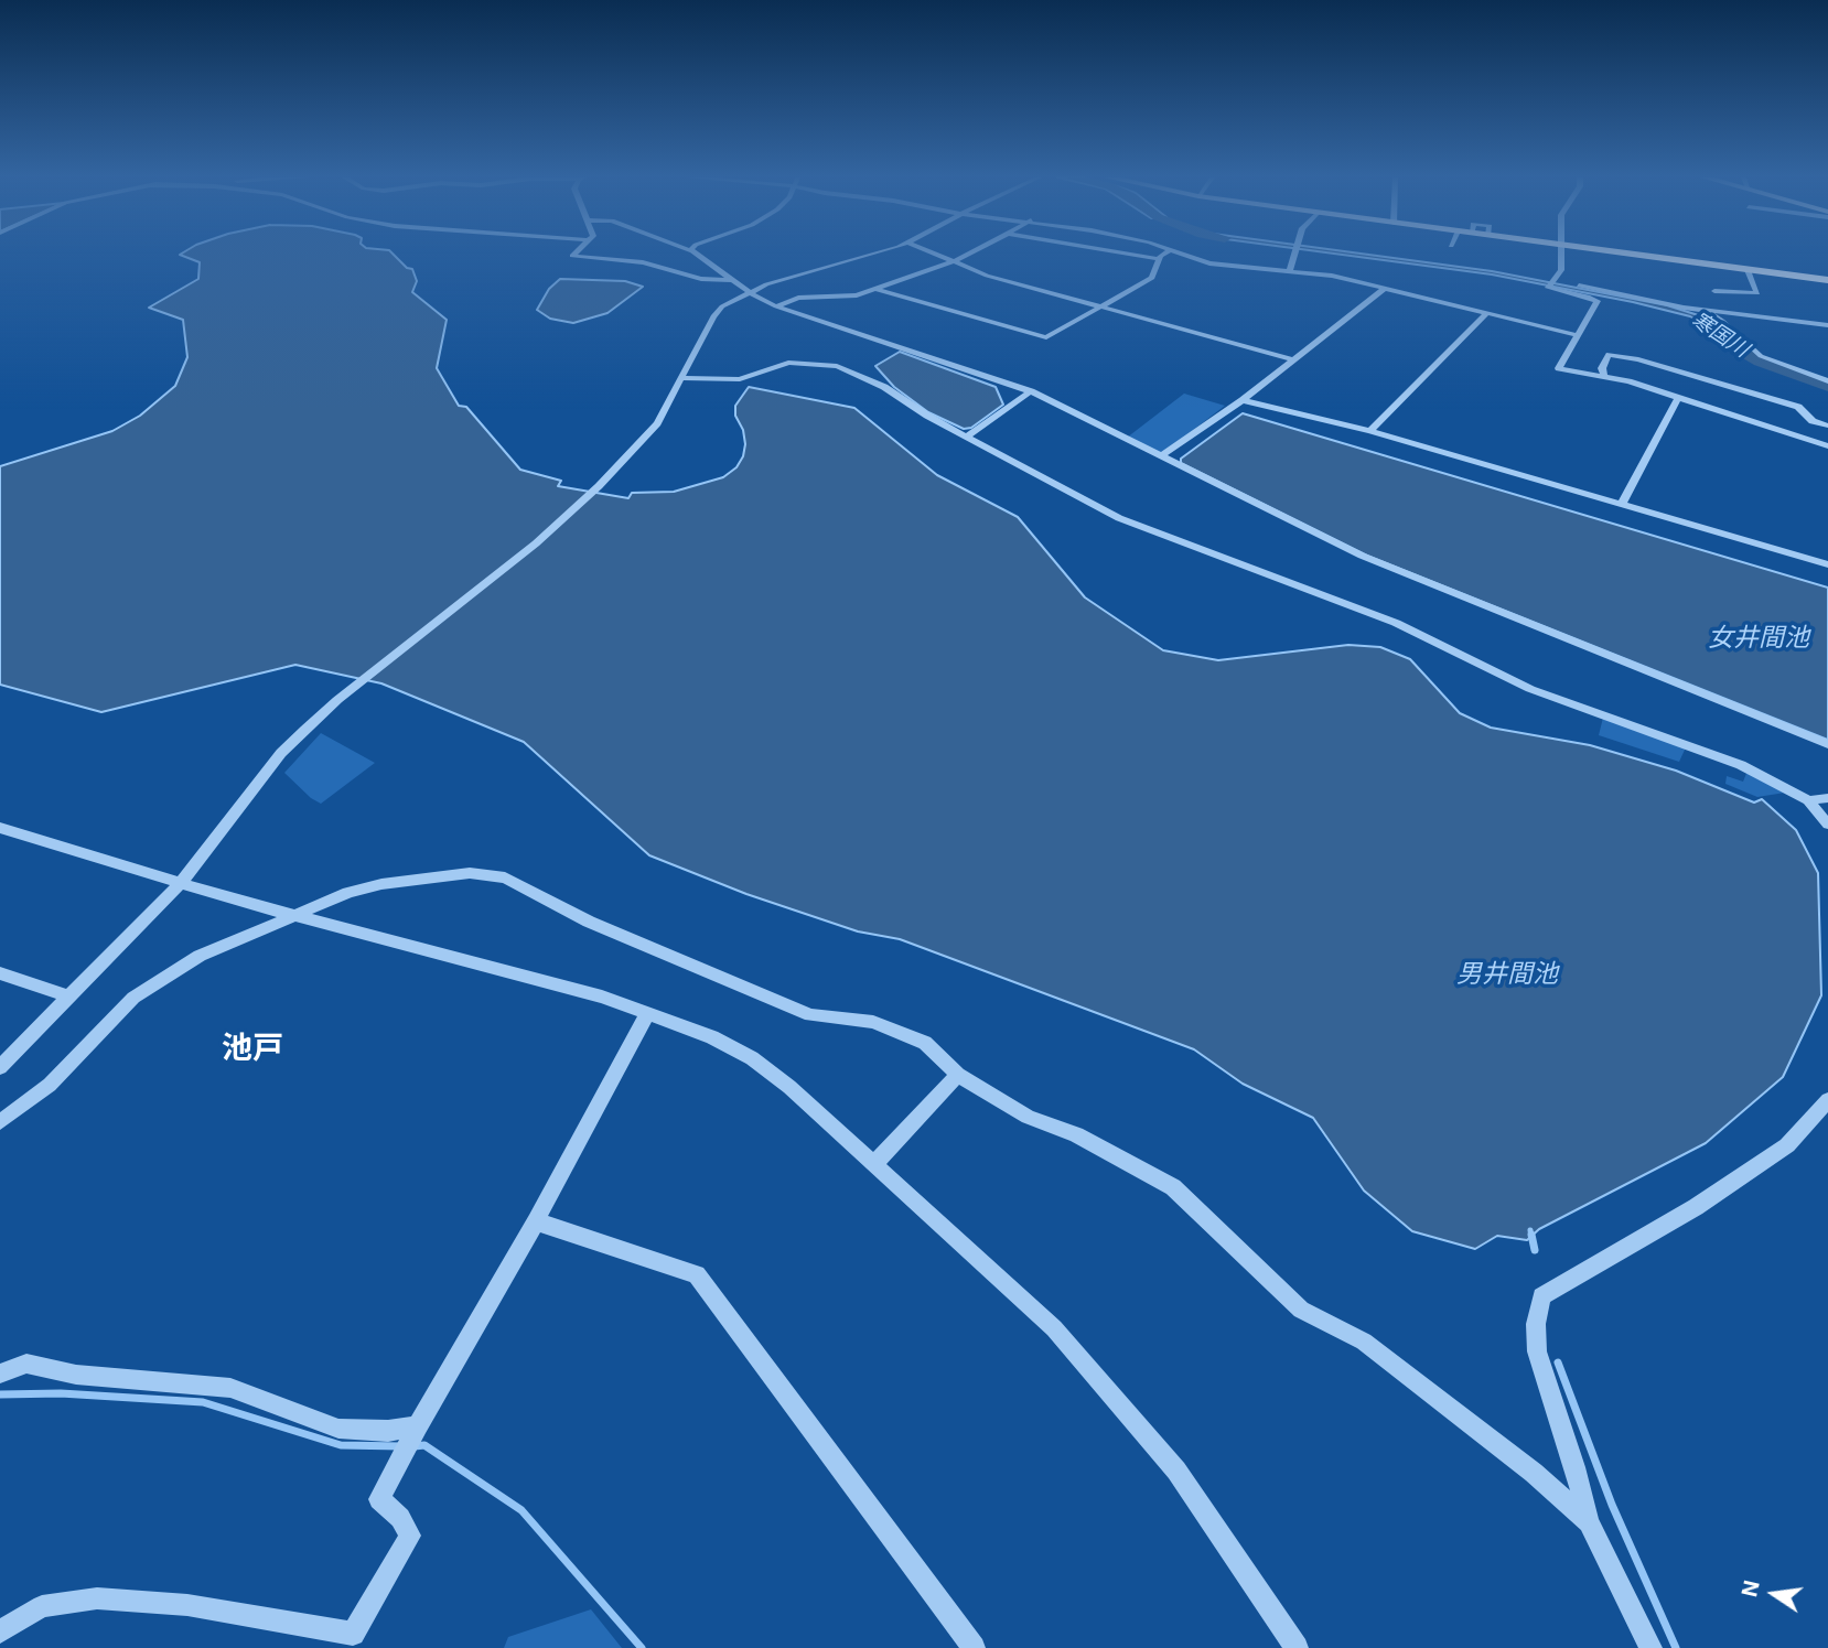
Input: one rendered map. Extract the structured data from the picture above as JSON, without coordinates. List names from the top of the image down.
{
  "districts": ["池戸"],
  "water": ["寒国川", "女井間池", "男井間池"],
  "north": "left"
}
